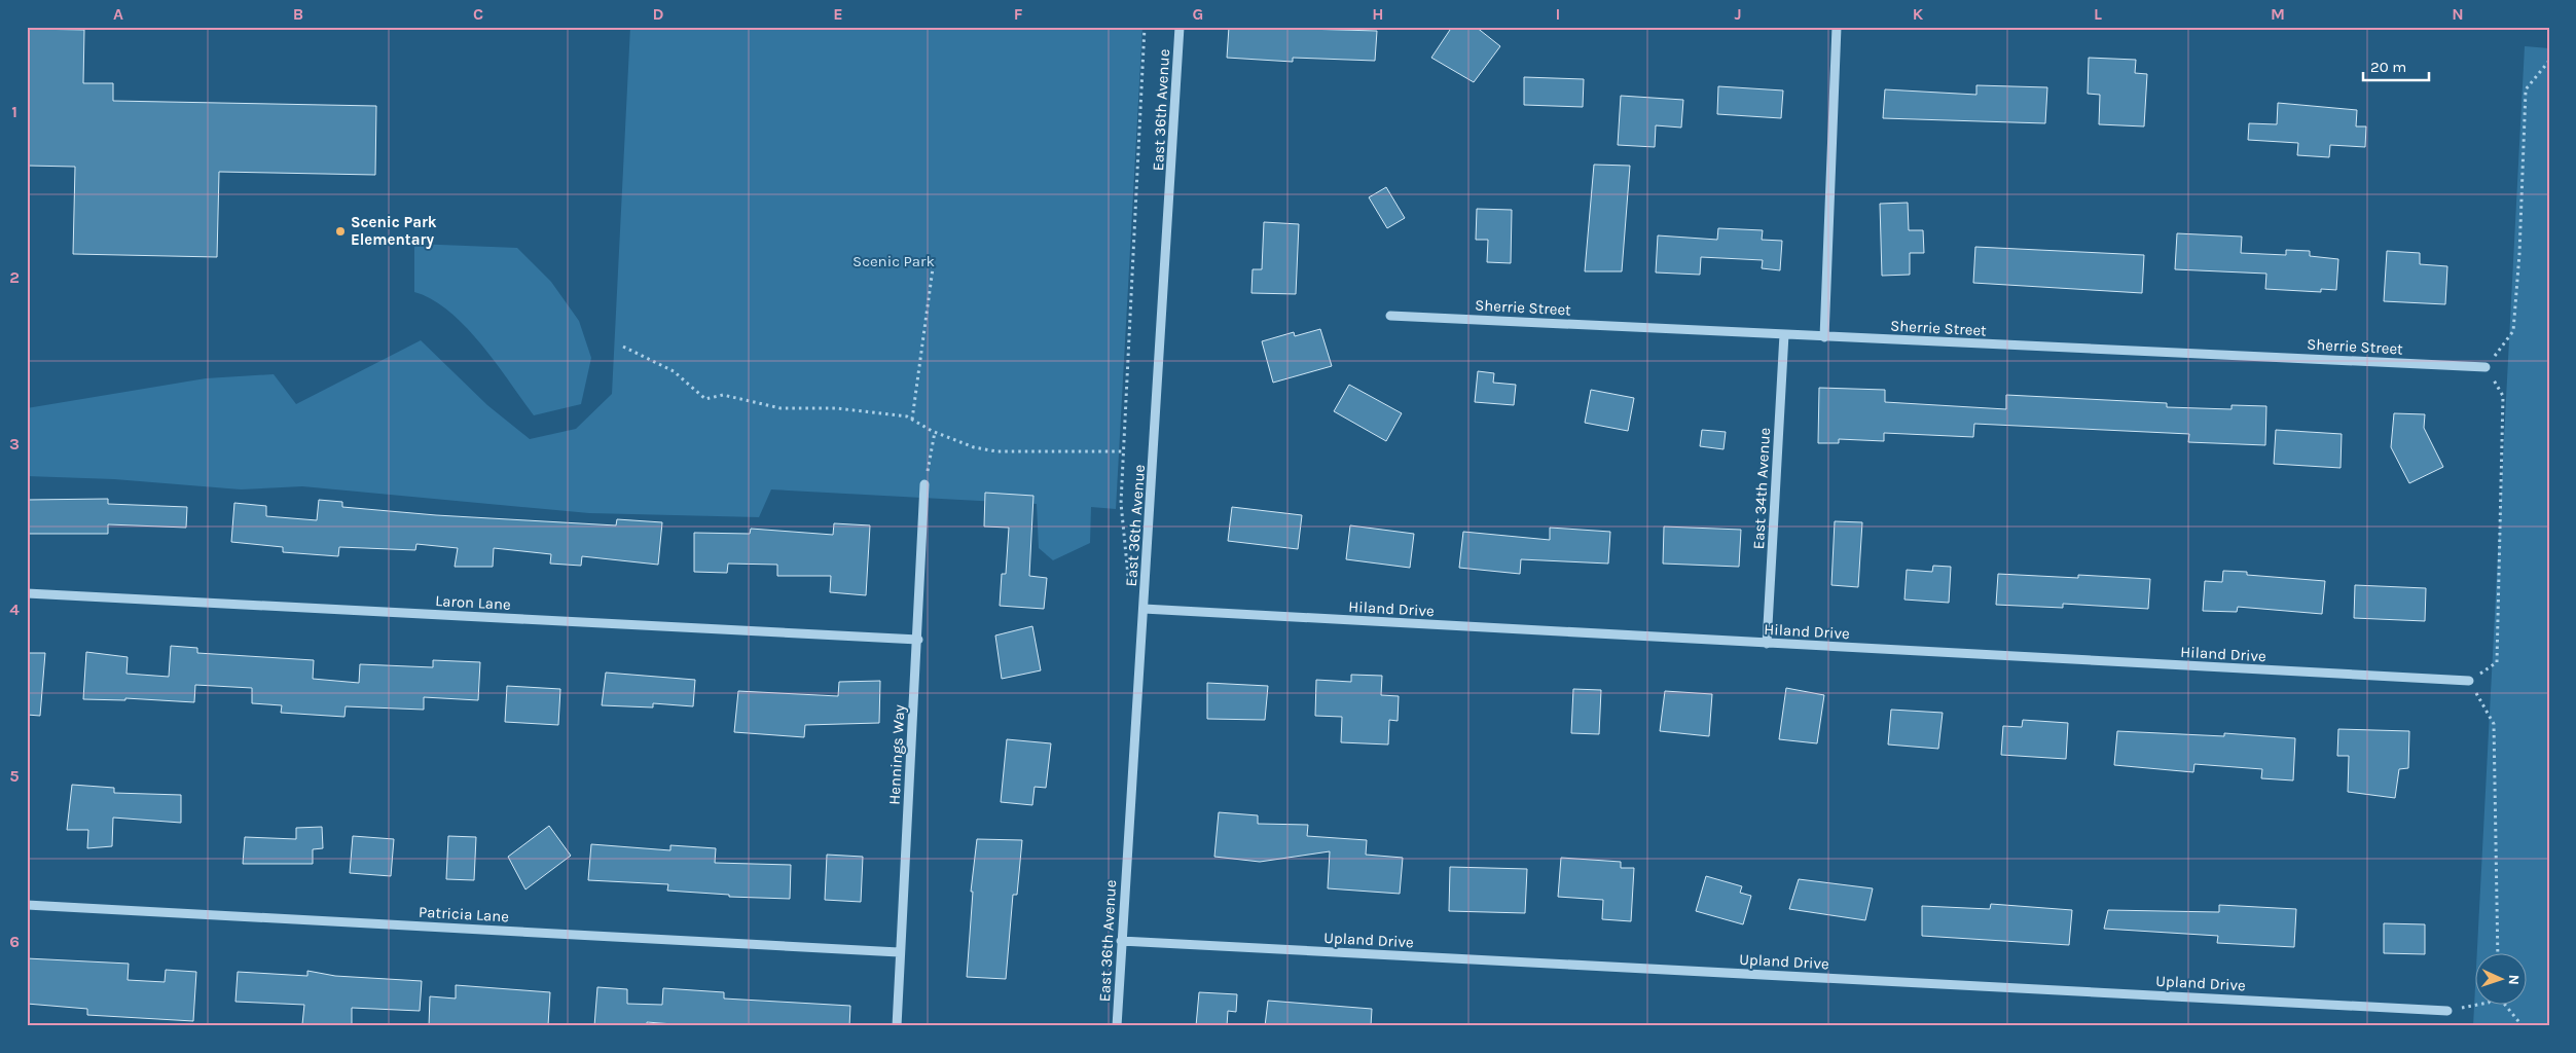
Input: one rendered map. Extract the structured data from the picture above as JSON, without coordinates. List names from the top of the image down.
{
  "streets": {
    "street": [
      "East 36th Avenue",
      "Sherrie Street",
      "East 34th Avenue",
      "Laron Lane",
      "Hiland Drive",
      "Hennings Way",
      "Patricia Lane",
      "Upland Drive"
    ]
  },
  "crossings": [
    ["East 36th Avenue", "Hiland Drive"],
    ["East 36th Avenue", "Upland Drive"],
    ["Sherrie Street", "East 34th Avenue"],
    ["East 34th Avenue", "Hiland Drive"],
    ["Laron Lane", "Hennings Way"],
    ["Hennings Way", "Patricia Lane"]
  ],
  "parks": ["Scenic Park"],
  "places": ["Scenic Park Elementary"],
  "scale_bar": "20 m",
  "north": "right",
  "grid": {
    "columns": [
      "A",
      "B",
      "C",
      "D",
      "E",
      "F",
      "G",
      "H",
      "I",
      "J",
      "K",
      "L",
      "M",
      "N"
    ],
    "rows": [
      "1",
      "2",
      "3",
      "4",
      "5",
      "6"
    ]
  }
}
